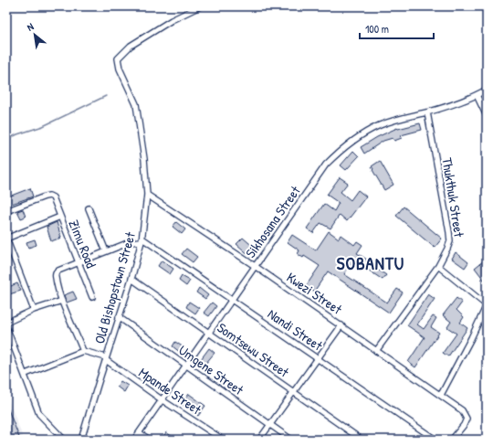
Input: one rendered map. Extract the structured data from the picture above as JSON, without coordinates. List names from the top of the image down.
{
  "streets": {
    "street": [
      "Thukthuk Street",
      "Sikhosana Street",
      "Zimu Road",
      "Old Bishopstown Street",
      "Kwezi Street",
      "Nandi Street",
      "Somtsewu Street",
      "Umgene Street",
      "Mpande Street"
    ]
  },
  "crossings": [
    ["Thukthuk Street", "Sikhosana Street"],
    ["Thukthuk Street", "Kwezi Street"],
    ["Sikhosana Street", "Kwezi Street"],
    ["Sikhosana Street", "Nandi Street"],
    ["Sikhosana Street", "Somtsewu Street"],
    ["Sikhosana Street", "Umgene Street"],
    ["Sikhosana Street", "Mpande Street"],
    ["Old Bishopstown Street", "Kwezi Street"],
    ["Old Bishopstown Street", "Nandi Street"],
    ["Old Bishopstown Street", "Somtsewu Street"],
    ["Old Bishopstown Street", "Umgene Street"],
    ["Old Bishopstown Street", "Mpande Street"]
  ],
  "districts": ["SOBANTU"],
  "scale_bar": "100 m",
  "north": "top left"
}
